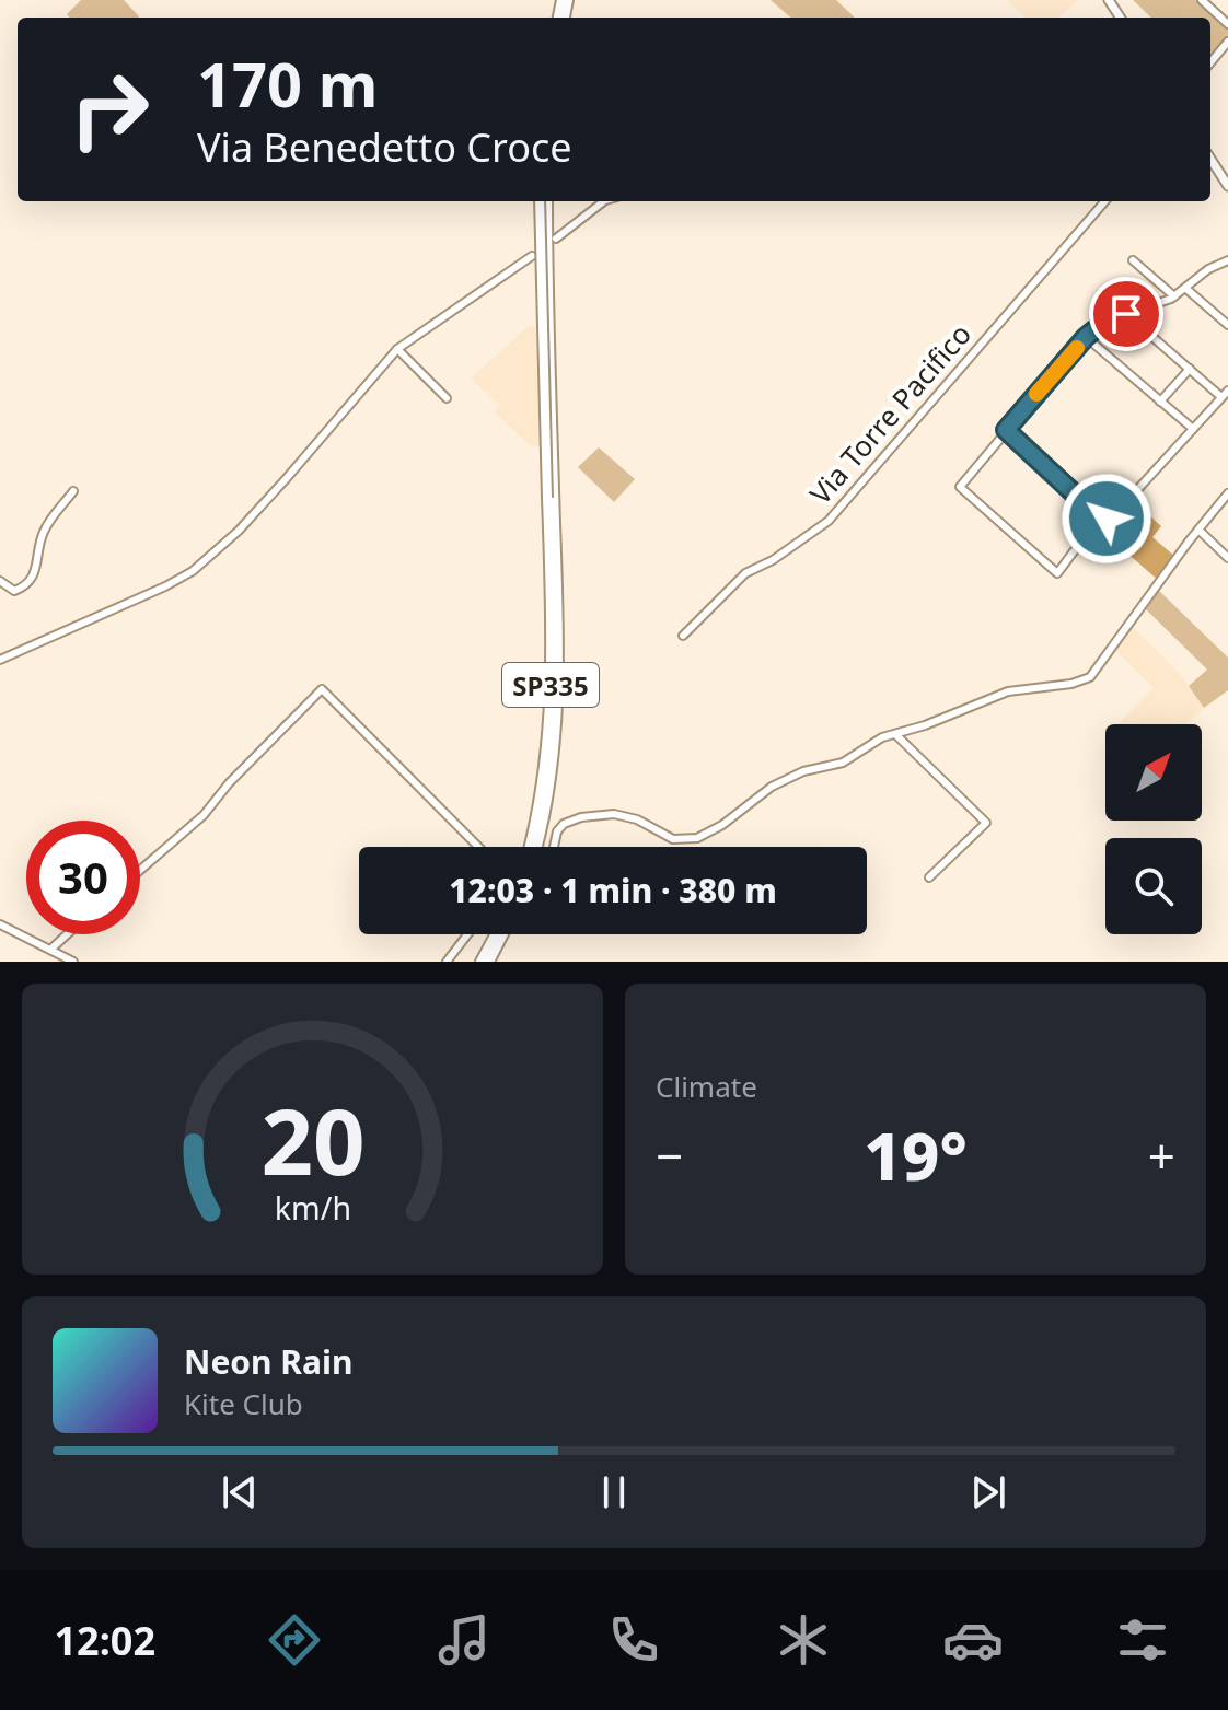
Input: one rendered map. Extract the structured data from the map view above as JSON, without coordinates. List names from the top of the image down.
{
  "streets": {
    "highway": ["SP335"],
    "street": ["Via Torre Pacifico"]
  },
  "north": "top right",
  "page": {
    "turn": ["170 m", "Via Benedetto Croce"],
    "limit": "30",
    "trip": "12:03 · 1 min · 380 m",
    "tile": "Climate",
    "heat": ["−", "19°", "+"],
    "song": ["Neon Rain", "Kite Club"],
    "tabs": "12:02",
    "gauge": ["20", "km/h"]
  }
}
